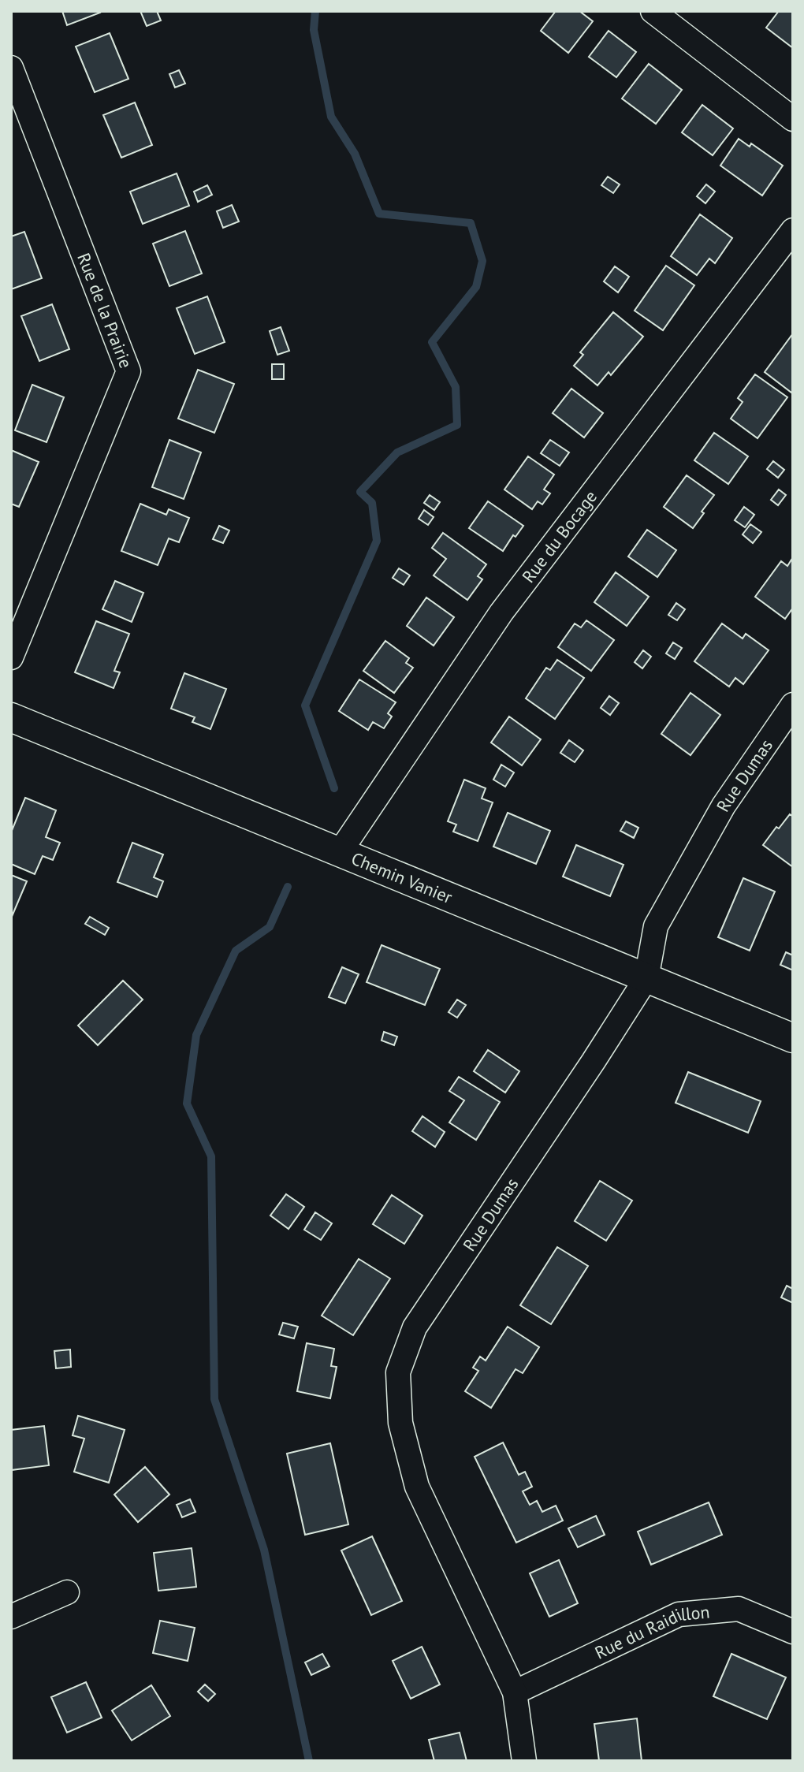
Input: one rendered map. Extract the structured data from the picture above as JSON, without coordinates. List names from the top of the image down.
{
  "streets": {
    "street": [
      "Rue de la Prairie",
      "Rue du Bocage",
      "Rue Dumas",
      "Chemin Vanier",
      "Rue du Raidillon"
    ]
  },
  "crossings": [
    ["Rue du Bocage", "Chemin Vanier"],
    ["Rue Dumas", "Chemin Vanier"],
    ["Rue Dumas", "Rue du Raidillon"]
  ]
}
